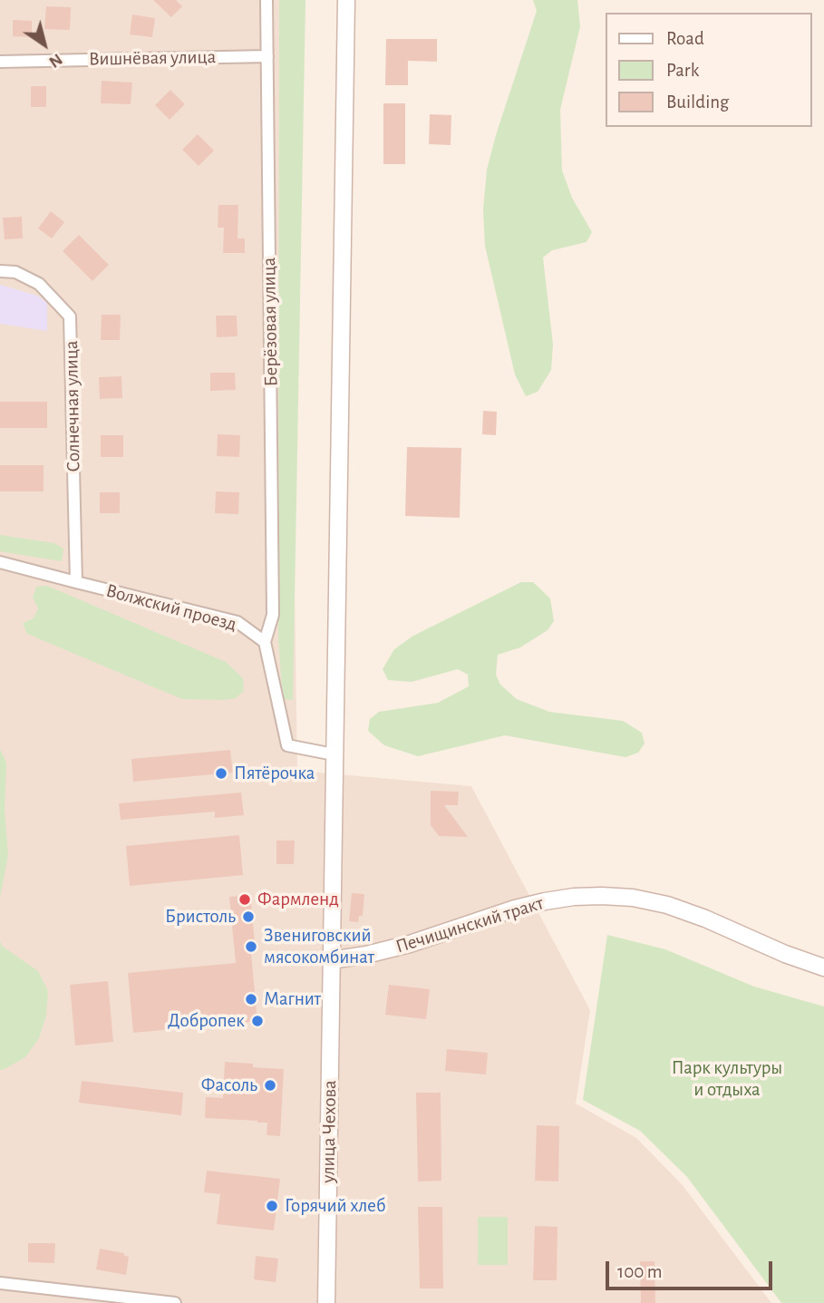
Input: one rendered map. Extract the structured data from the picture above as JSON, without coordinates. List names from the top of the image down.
{
  "streets": {
    "street": [
      "Вишнёвая улица",
      "Берёзовая улица",
      "Солнечная улица",
      "Волжский проезд",
      "Печищинский тракт",
      "улица Чехова"
    ]
  },
  "crossings": [
    ["Вишнёвая улица", "Берёзовая улица"],
    ["Берёзовая улица", "Волжский проезд"],
    ["Солнечная улица", "Волжский проезд"],
    ["Печищинский тракт", "улица Чехова"]
  ],
  "parks": ["Парк культуры и отдыха"],
  "places": [
    "Пятёрочка",
    "Фармленд",
    "Бристоль",
    "Звениговский мясокомбинат",
    "Магнит",
    "Добропек",
    "Фасоль",
    "Горячий хлеб"
  ],
  "legend": ["Road", "Park", "Building"],
  "scale_bar": "100 m",
  "north": "bottom right"
}
